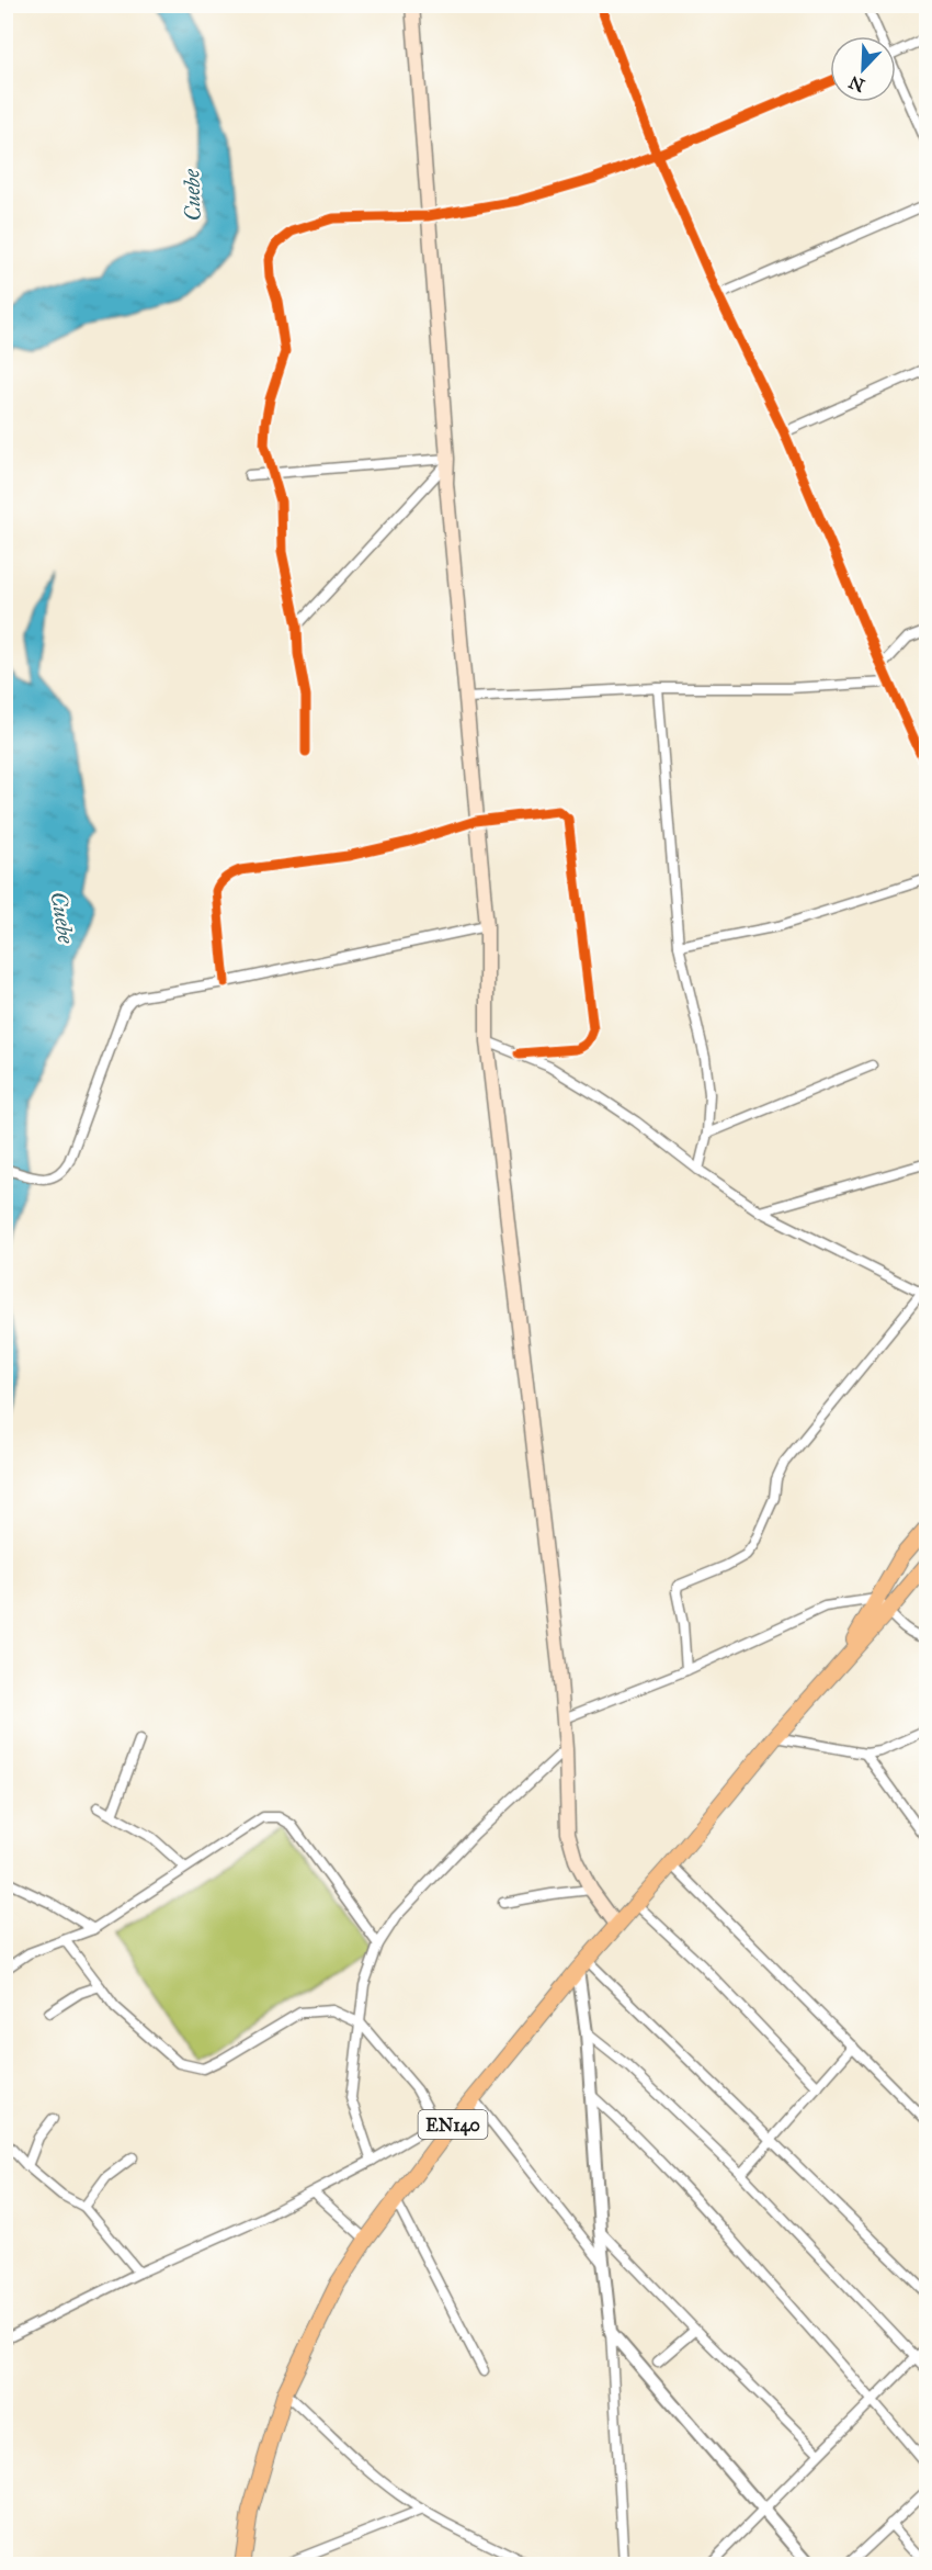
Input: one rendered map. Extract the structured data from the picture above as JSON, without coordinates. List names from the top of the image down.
{
  "streets": {
    "main road": ["EN140"]
  },
  "water": ["Cuebe"],
  "north": "bottom left"
}
